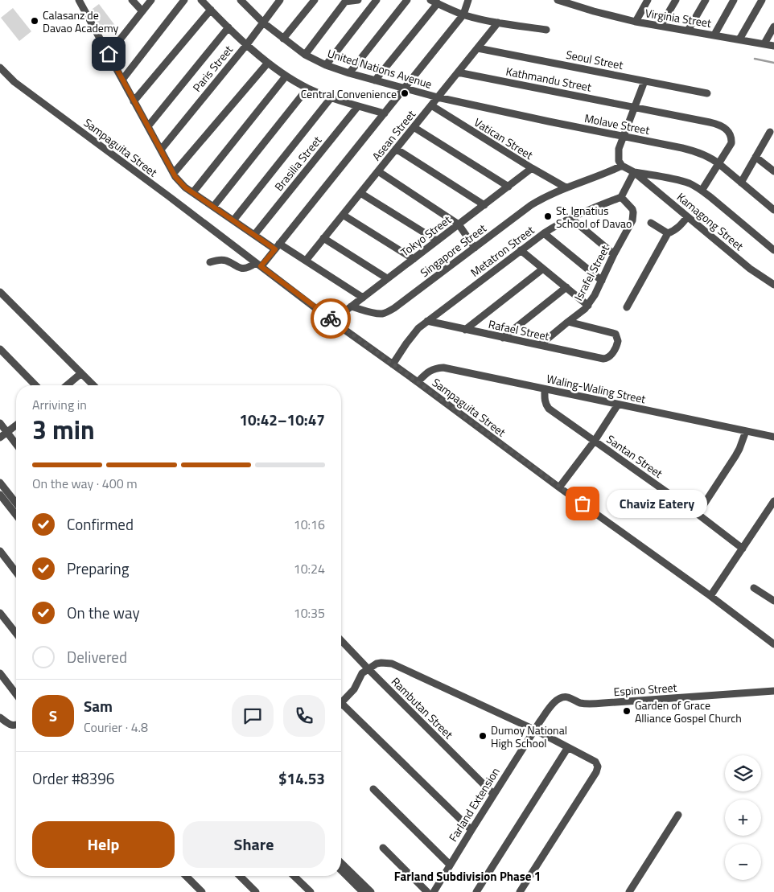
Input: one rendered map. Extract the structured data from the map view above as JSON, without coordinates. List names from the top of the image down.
{
  "streets": {
    "street": [
      "Virginia Street",
      "Seoul Street",
      "Paris Street",
      "United Nations Avenue",
      "Kathmandu Street",
      "Molave Street",
      "Asean Street",
      "Vatican Street",
      "Sampaguita Street",
      "Brasilia Street",
      "Kamagong Street",
      "Tokyo Street",
      "Singapore Street",
      "Metatron Street",
      "Israfel Street",
      "Rafael Street",
      "Waling-Waling Street",
      "Santan Street",
      "Espino Street",
      "Rambutan Street",
      "Farland Extension"
    ]
  },
  "crossings": [
    ["Seoul Street", "Asean Street"],
    ["Paris Street", "United Nations Avenue"],
    ["United Nations Avenue", "Molave Street"],
    ["United Nations Avenue", "Asean Street"],
    ["Kathmandu Street", "Molave Street"],
    ["Kathmandu Street", "Asean Street"],
    ["Molave Street", "Asean Street"],
    ["Asean Street", "Vatican Street"],
    ["Vatican Street", "Tokyo Street"],
    ["Vatican Street", "Singapore Street"],
    ["Sampaguita Street", "Tokyo Street"],
    ["Sampaguita Street", "Metatron Street"],
    ["Sampaguita Street", "Waling-Waling Street"],
    ["Tokyo Street", "Singapore Street"],
    ["Metatron Street", "Israfel Street"],
    ["Metatron Street", "Rafael Street"],
    ["Israfel Street", "Rafael Street"],
    ["Waling-Waling Street", "Santan Street"],
    ["Espino Street", "Farland Extension"],
    ["Rambutan Street", "Farland Extension"]
  ],
  "districts": ["Farland Subdivision Phase 1"],
  "places": [
    "Calasanz de Davao Academy",
    "Central Convenience",
    "St. Ignatius School of Davao",
    "Chaviz Eatery",
    "Garden of Grace Alliance Gospel Church",
    "Dumoy National High School"
  ],
  "page": {
    "heading": ["3 min", "Arriving in", "10:42–10:47"],
    "panel": [
      "Sam",
      "Courier · 4.8",
      "Order #8396",
      "$14.53"
    ],
    "bar": "On the way · 400 m",
    "bubble": "Chaviz Eatery",
    "list": [
      ["Confirmed", "10:16"],
      ["Preparing", "10:24"],
      ["On the way", "10:35"],
      "Delivered"
    ],
    "round": "S",
    "map_buttons": ["+", "−"],
    "buttons": ["Help", "Share"]
  }
}
